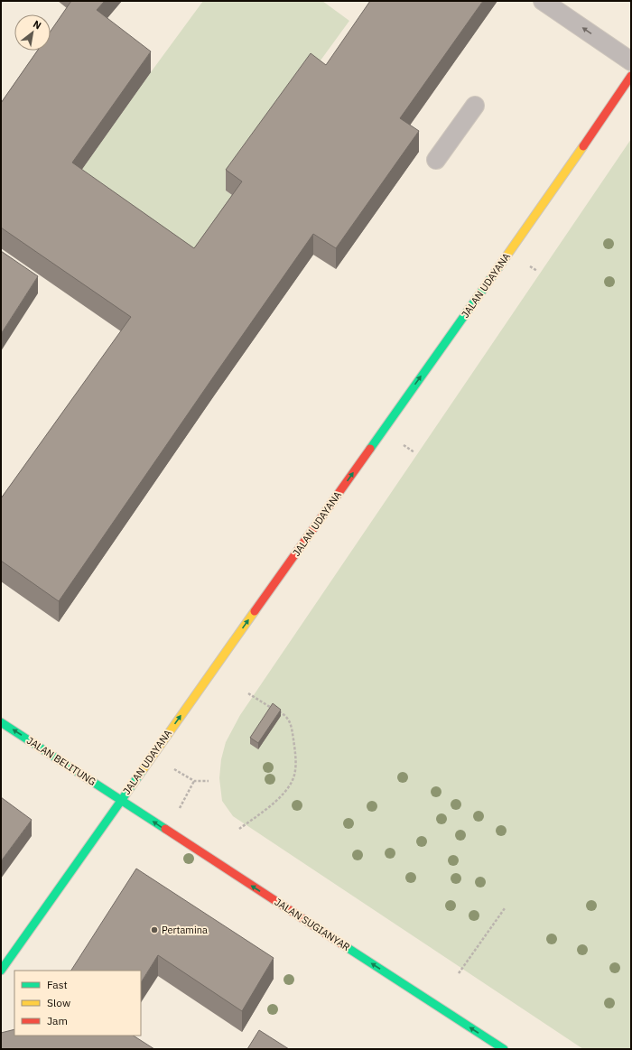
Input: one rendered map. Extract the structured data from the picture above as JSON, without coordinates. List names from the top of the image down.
{
  "streets": {
    "main road": ["JALAN UDAYANA", "JALAN BELITUNG", "JALAN SUGIANYAR"]
  },
  "crossings": [
    ["JALAN UDAYANA", "JALAN BELITUNG"],
    ["JALAN UDAYANA", "JALAN SUGIANYAR"],
    ["JALAN BELITUNG", "JALAN SUGIANYAR"]
  ],
  "one_way": ["JALAN UDAYANA", "JALAN BELITUNG", "JALAN SUGIANYAR"],
  "places": ["Pertamina"],
  "legend": ["Fast", "Slow", "Jam"],
  "north": "top right"
}
